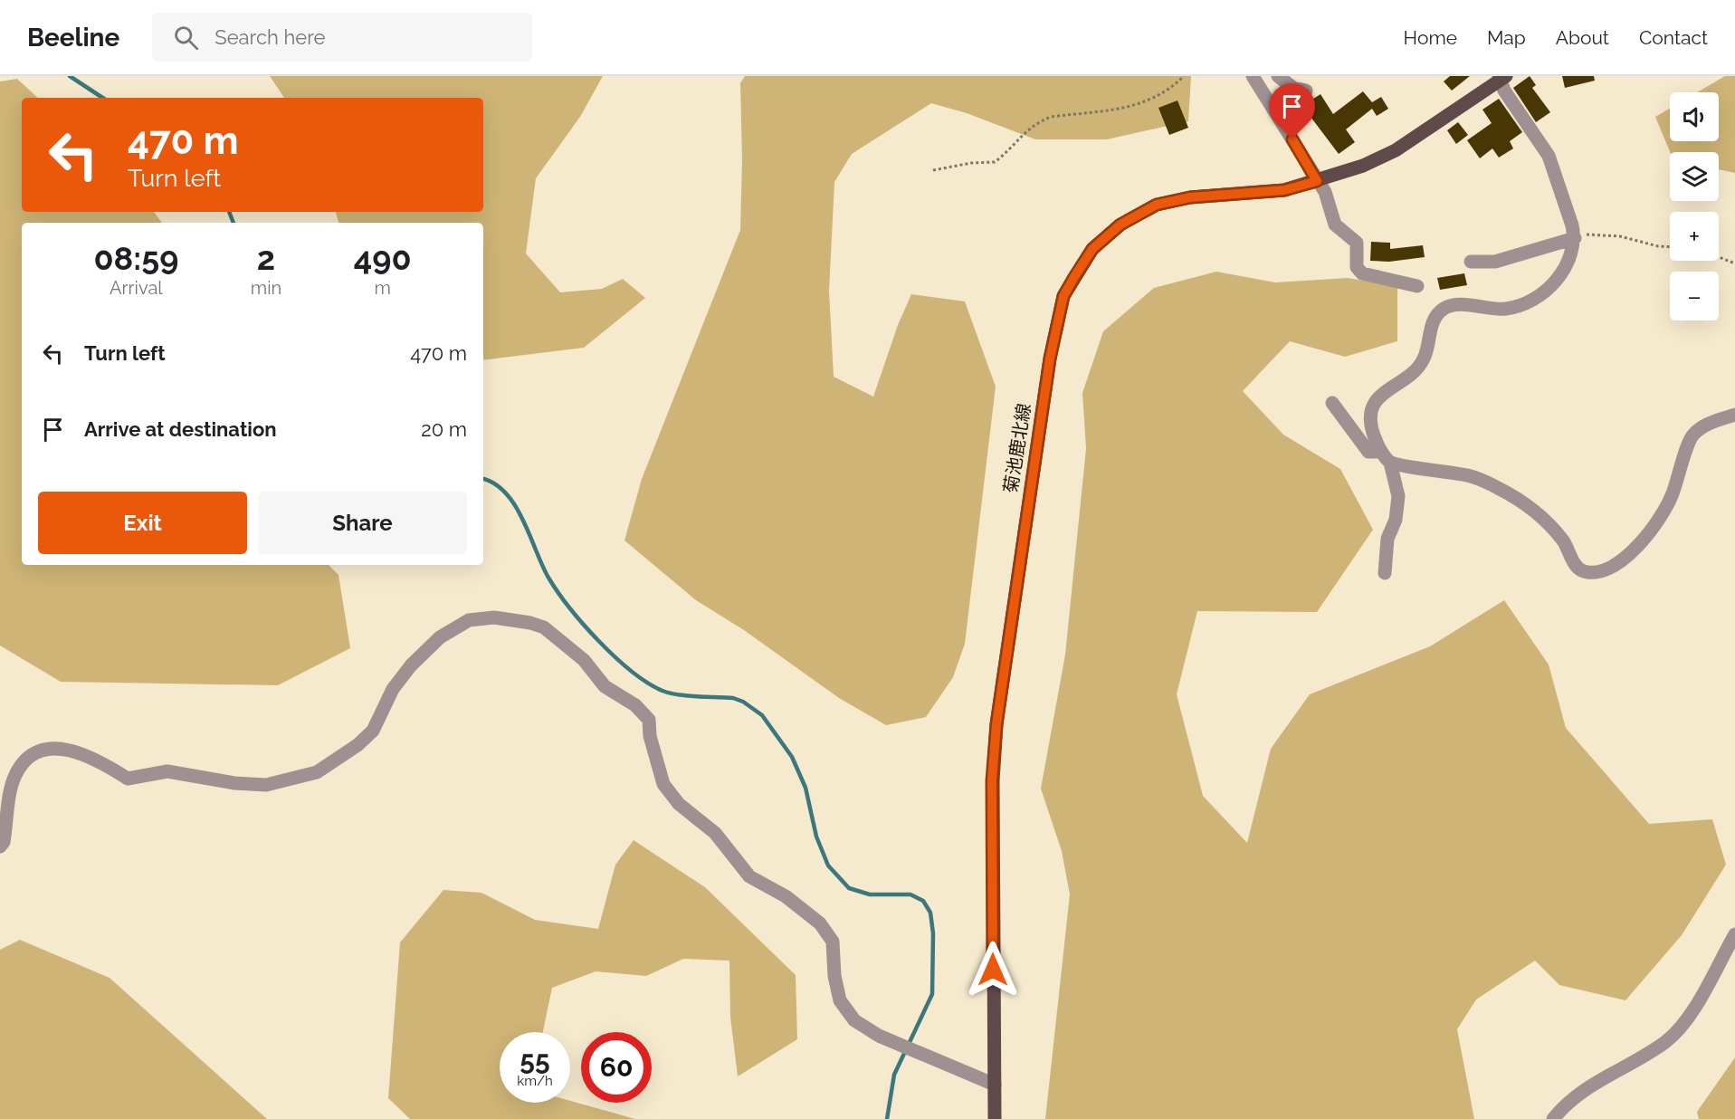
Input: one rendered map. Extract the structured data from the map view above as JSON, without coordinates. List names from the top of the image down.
{
  "streets": {
    "main road": ["菊池鹿北線"]
  },
  "page": {
    "header": "Beeline",
    "search": "Search here",
    "nav": [
      "Home",
      "Map",
      "About",
      "Contact"
    ],
    "map_buttons": ["+", "−"],
    "turn": ["470 m", "Turn left"],
    "eta": [
      "08:59",
      "Arrival",
      "2",
      "min",
      "490",
      "m"
    ],
    "list": [
      {
        "name": "Turn left",
        "value": "470 m"
      },
      {
        "name": "Arrive at destination",
        "value": "20 m"
      }
    ],
    "buttons": ["Exit", "Share"],
    "speed": "55 km/h",
    "limit": "60"
  }
}
